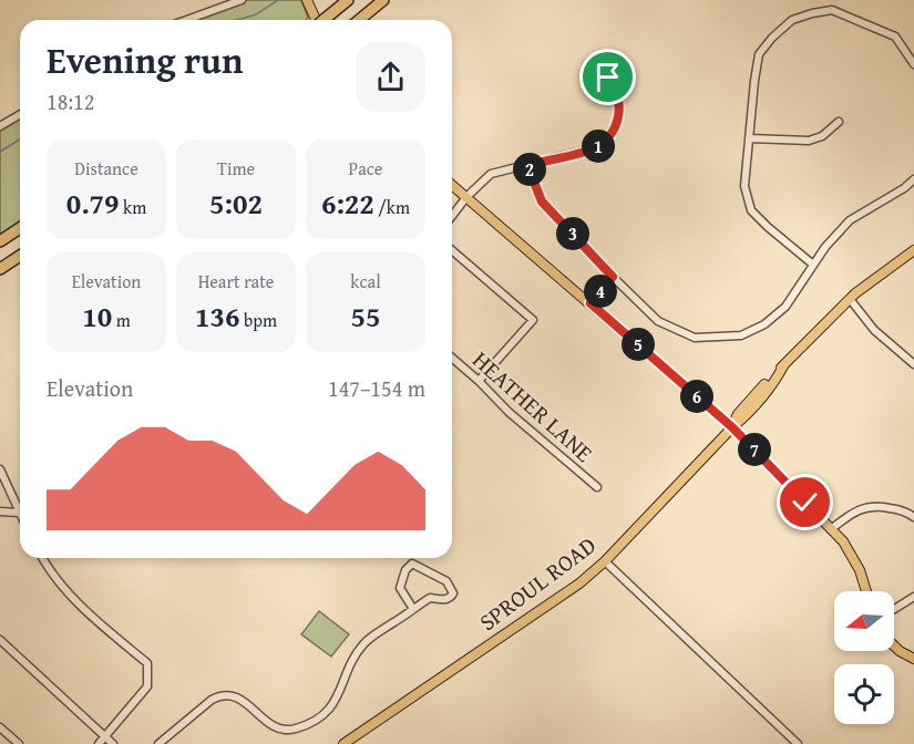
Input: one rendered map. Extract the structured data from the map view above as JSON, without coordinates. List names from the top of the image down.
{
  "streets": {
    "main road": ["SPROUL ROAD"],
    "street": ["HEATHER LANE"]
  },
  "north": "left",
  "page": {
    "heading": ["Evening run", "18:12"],
    "pins": [
      "1",
      "2",
      "3",
      "4",
      "5",
      "6",
      "7"
    ],
    "stats": [
      ["Distance", "0.79 km"],
      ["Time", "5:02"],
      ["Pace", "6:22 /km"],
      ["Elevation", "10 m"],
      ["Heart rate", "136 bpm"],
      ["kcal", "55"]
    ],
    "chart": ["Elevation", "147–154 m"]
  }
}
